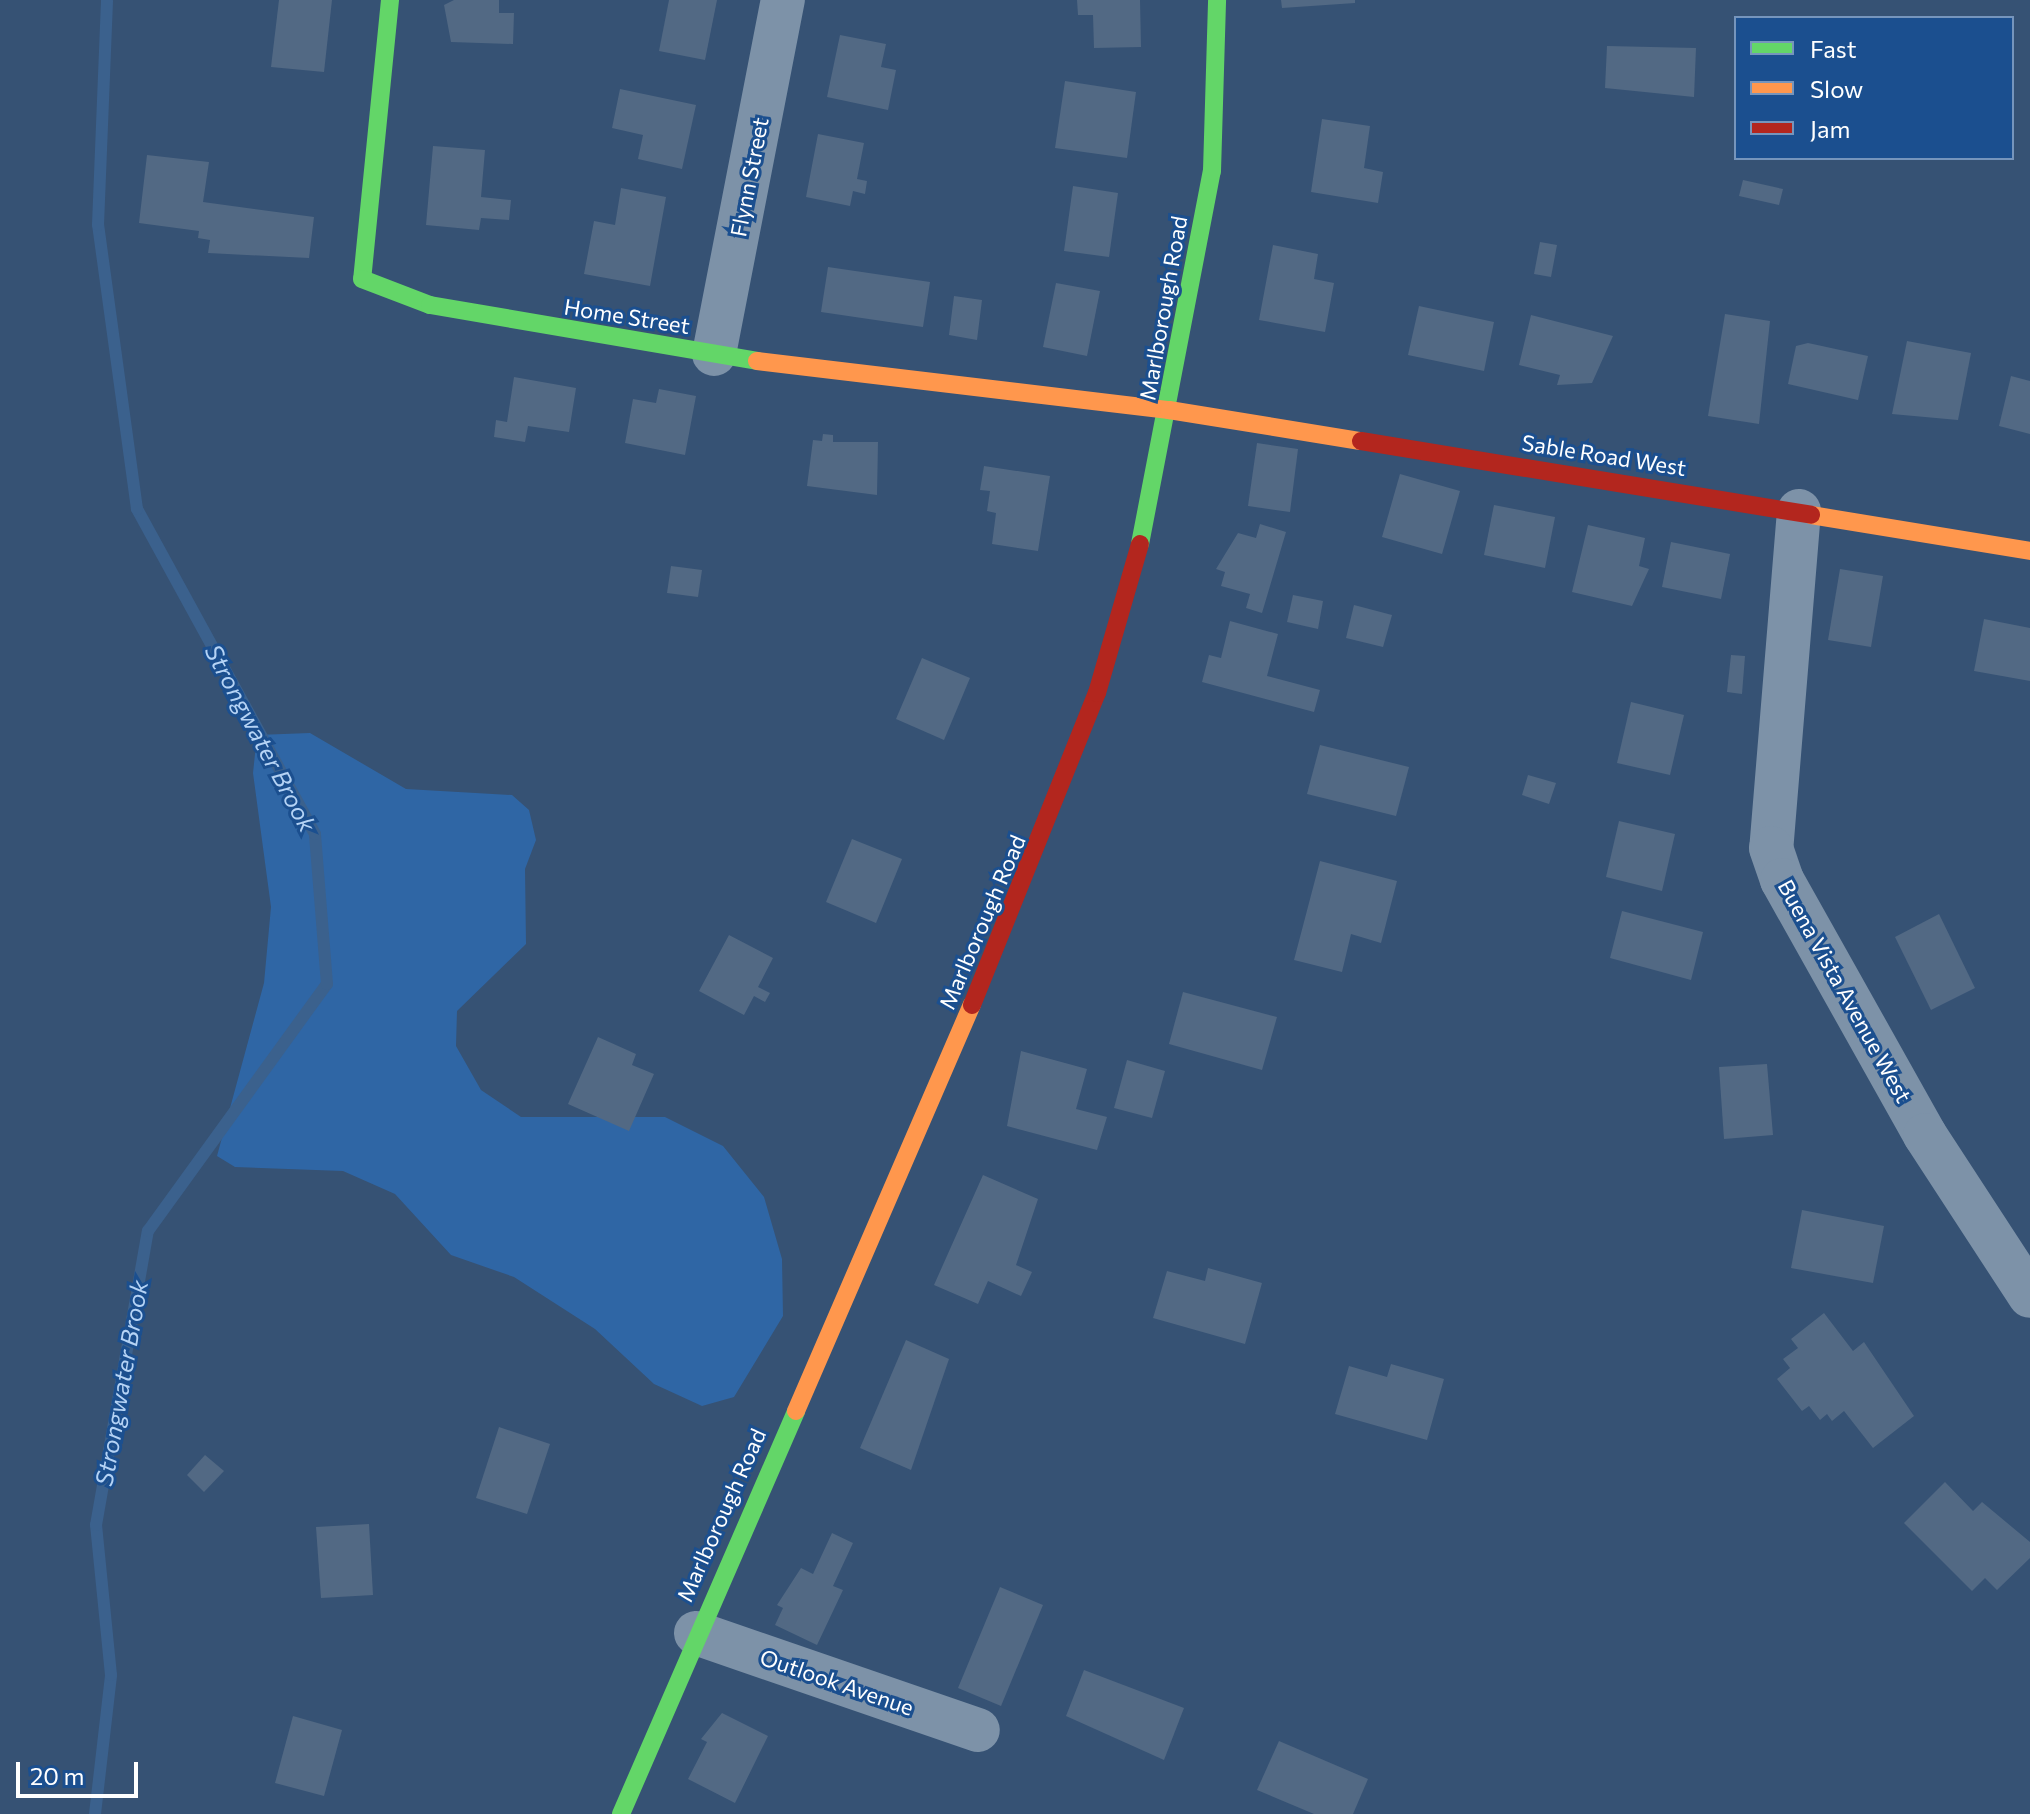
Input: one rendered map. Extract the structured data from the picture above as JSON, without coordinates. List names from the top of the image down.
{
  "streets": {
    "street": [
      "Flynn Street",
      "Marlborough Road",
      "Home Street",
      "Sable Road West",
      "Buena Vista Avenue West",
      "Outlook Avenue"
    ]
  },
  "crossings": [
    ["Flynn Street", "Home Street"],
    ["Marlborough Road", "Home Street"],
    ["Marlborough Road", "Sable Road West"],
    ["Marlborough Road", "Outlook Avenue"],
    ["Home Street", "Sable Road West"],
    ["Sable Road West", "Buena Vista Avenue West"]
  ],
  "water": ["Strongwater Brook"],
  "legend": ["Fast", "Slow", "Jam"],
  "scale_bar": "20 m"
}
